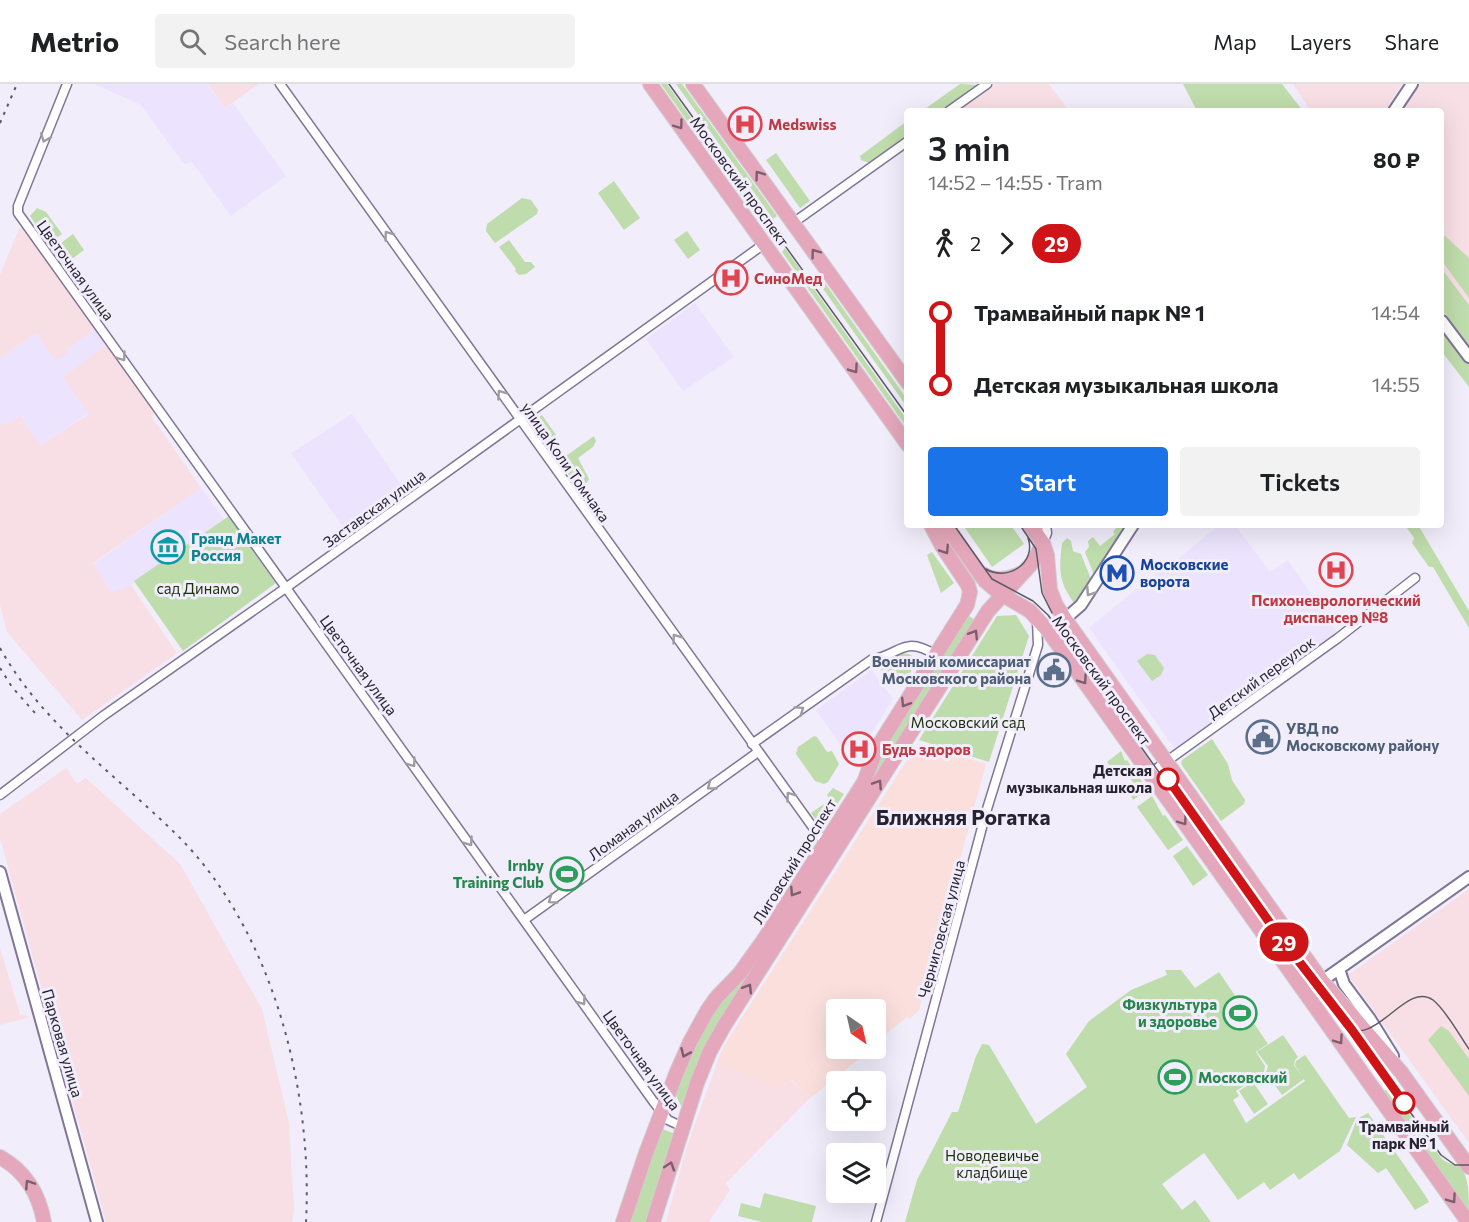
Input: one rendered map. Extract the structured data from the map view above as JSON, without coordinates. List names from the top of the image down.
{
  "streets": {
    "main road": ["Московский проспект", "Лиговский проспект"],
    "street": [
      "Цветочная улица",
      "улица Коли Томчака",
      "Заставская улица",
      "Детский переулок",
      "Ломаная улица",
      "Черниговская улица",
      "Парковая улица"
    ]
  },
  "crossings": [
    ["Московский проспект", "Заставская улица"],
    ["Московский проспект", "Детский переулок"],
    ["Московский проспект", "Лиговский проспект"],
    ["Московский проспект", "Черниговская улица"],
    ["Цветочная улица", "Заставская улица"],
    ["Цветочная улица", "Ломаная улица"],
    ["Цветочная улица", "Лиговский проспект"],
    ["улица Коли Томчака", "Заставская улица"],
    ["улица Коли Томчака", "Ломаная улица"],
    ["улица Коли Томчака", "Лиговский проспект"]
  ],
  "one_way": ["Цветочная улица", "улица Коли Томчака", "Ломаная улица"],
  "districts": ["Ближняя Рогатка"],
  "parks": ["сад Динамо", "Московский сад", "Новодевичье кладбище"],
  "places": {
    "hospital": [
      "Medswiss",
      "СиноМед",
      "Психоневрологический диспансер №8",
      "Будь здоров"
    ],
    "museum": ["Гранд Макет Россия"],
    "metro station": ["Московские ворота"],
    "public building": ["Военный комиссариат Московского района", "УВД по Московскому району"],
    "other": ["Детская музыкальная школа", "Трамвайный парк № 1"],
    "sports": ["Irnby Training Club", "Физкультура и здоровье", "Московский"]
  },
  "lines": ["tram line 29"],
  "north": "bottom right",
  "page": {
    "header": "Metrio",
    "search": "Search here",
    "nav": ["Map", "Layers", "Share"],
    "on_map": "29",
    "heading": ["3 min", "14:52 – 14:55 · Tram", "80 ₽"],
    "legs": ["2", "29"],
    "list": [
      {
        "name": "Трамвайный парк № 1",
        "value": "14:54"
      },
      {
        "name": "Детская музыкальная школа",
        "value": "14:55"
      }
    ],
    "buttons": ["Start", "Tickets"]
  }
}
